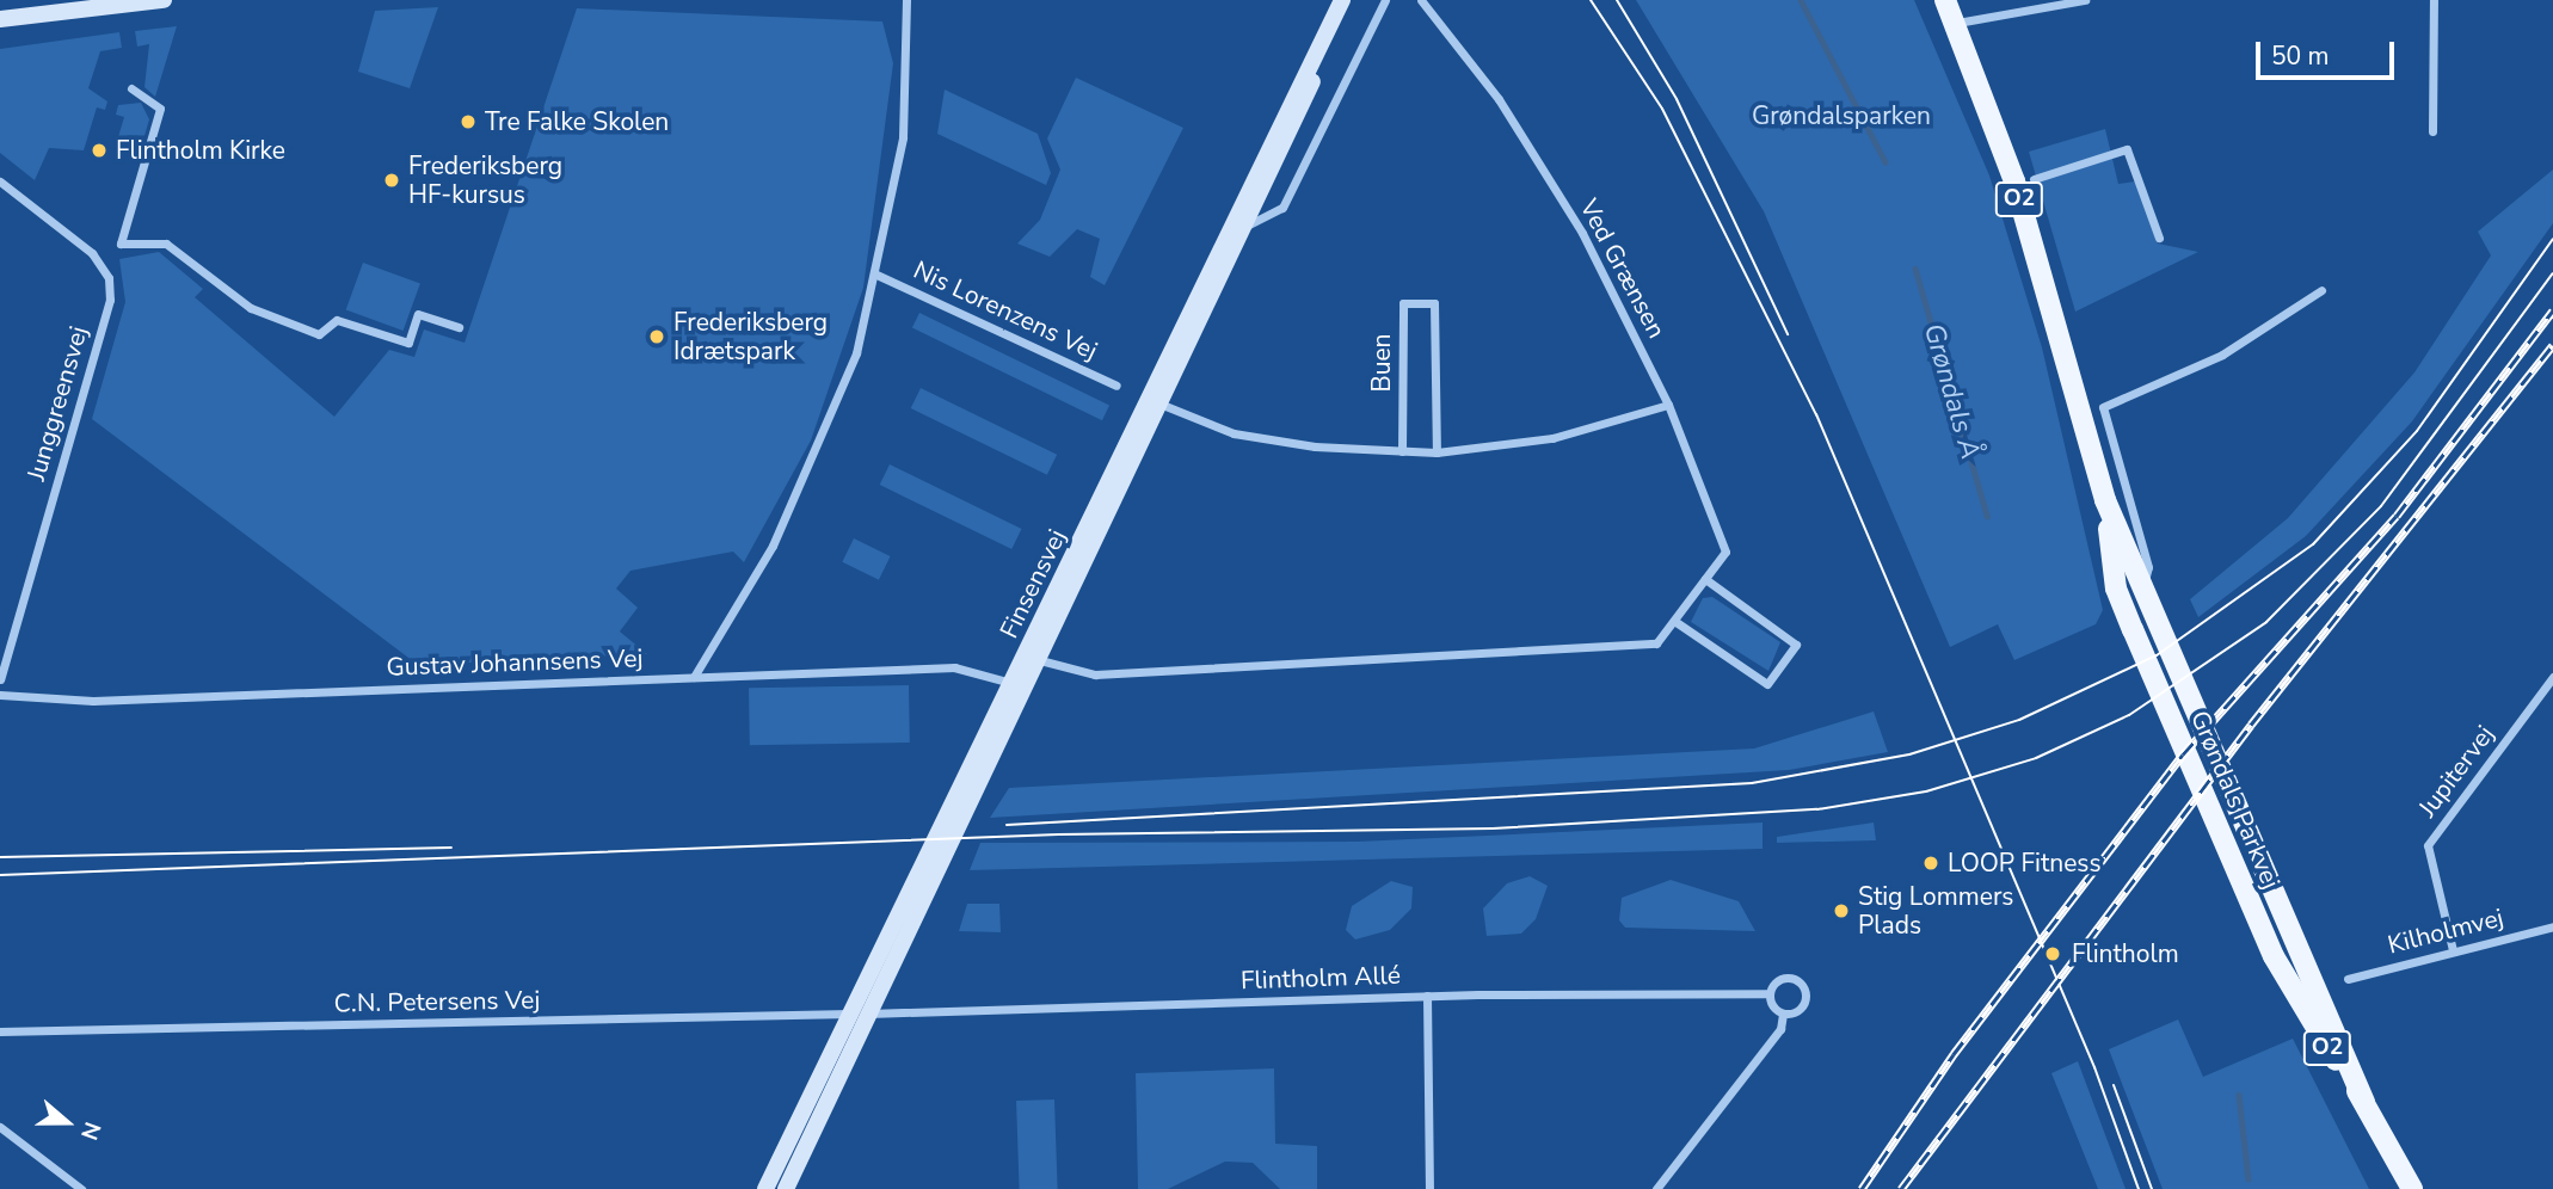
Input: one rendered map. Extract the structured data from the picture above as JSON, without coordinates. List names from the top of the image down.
{
  "streets": {
    "main road": ["O2", "Grøndals Parkvej"],
    "street": [
      "Ved Grænsen",
      "Nis Lorenzens Vej",
      "Buen",
      "Junggreensvej",
      "Finsensvej",
      "Gustav Johannsens Vej",
      "Jupitervej",
      "Kilholmvej",
      "Flintholm Allé",
      "C.N. Petersens Vej"
    ]
  },
  "crossings": [
    ["Ved Grænsen", "Finsensvej"],
    ["Finsensvej", "Gustav Johannsens Vej"],
    ["Finsensvej", "Flintholm Allé"],
    ["Finsensvej", "C.N. Petersens Vej"],
    ["Jupitervej", "Kilholmvej"],
    ["Flintholm Allé", "C.N. Petersens Vej"]
  ],
  "water": ["Grøndals Å"],
  "parks": ["Grøndalsparken"],
  "places": [
    "Tre Falke Skolen",
    "Flintholm Kirke",
    "Frederiksberg HF-kursus",
    "Frederiksberg Idrætspark",
    "LOOP Fitness",
    "Stig Lommers Plads",
    "Flintholm"
  ],
  "scale_bar": "50 m",
  "north": "right"
}
